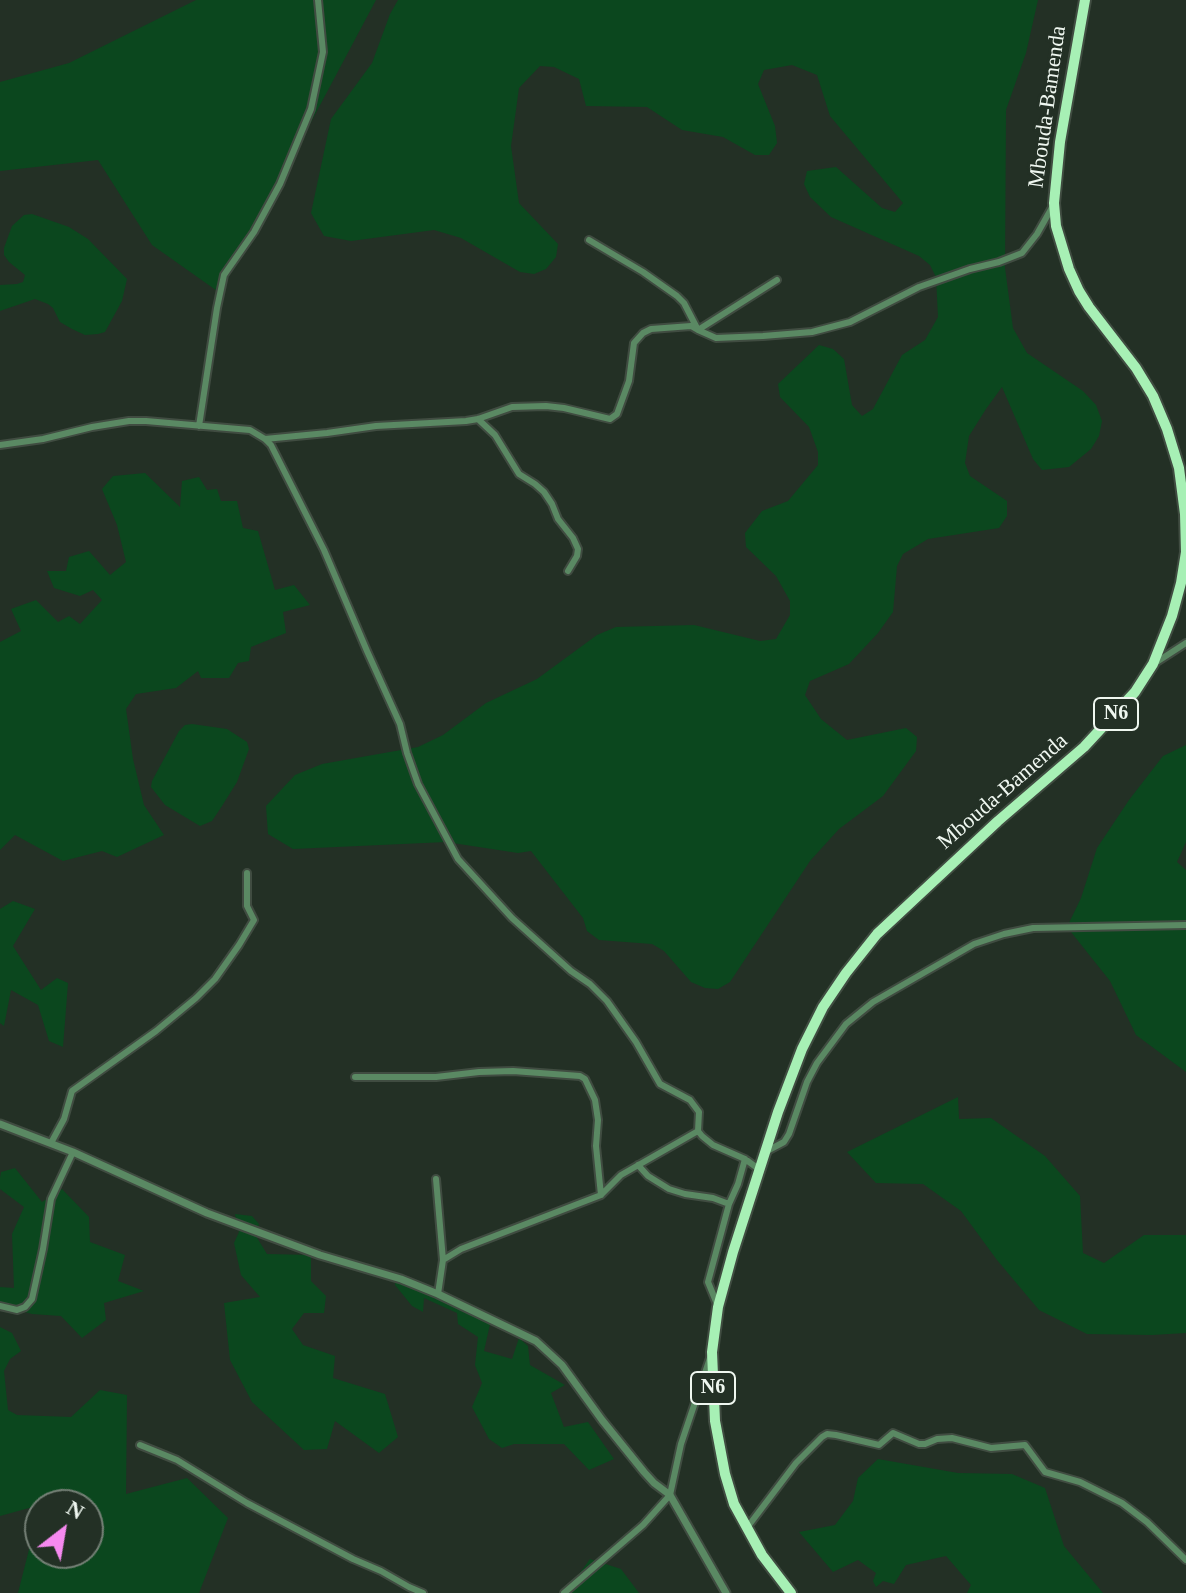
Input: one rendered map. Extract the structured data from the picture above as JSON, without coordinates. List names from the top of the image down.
{
  "streets": {
    "highway": ["Mbouda-Bamenda", "N6"]
  },
  "north": "top right"
}
